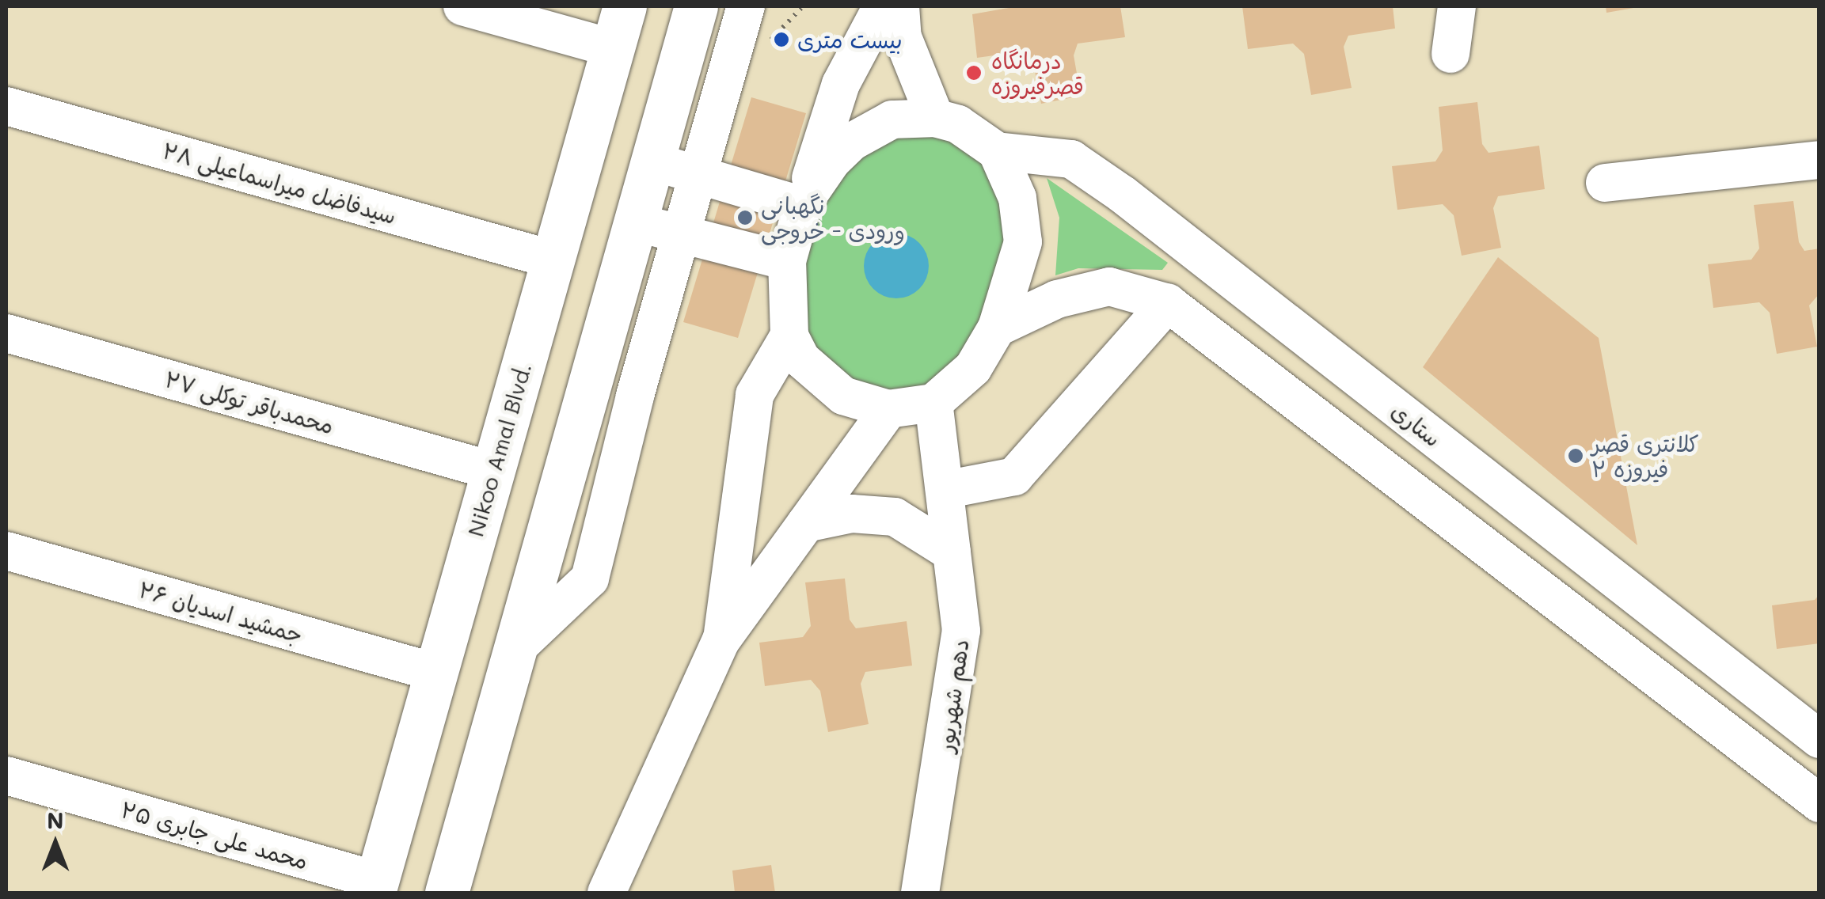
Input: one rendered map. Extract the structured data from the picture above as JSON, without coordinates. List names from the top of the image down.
{
  "streets": {
    "main road": ["Nikoo Amal Blvd."],
    "street": [
      "سیدفاضل میراسماعیلی ۲۸",
      "محمدباقر توکلی ۲۷",
      "ستاری",
      "جمشید اسدیان ۲۶",
      "دهم شهریور",
      "محمد علی جابری ۲۵"
    ]
  },
  "crossings": [
    ["سیدفاضل میراسماعیلی ۲۸", "Nikoo Amal Blvd."],
    ["محمدباقر توکلی ۲۷", "Nikoo Amal Blvd."],
    ["ستاری", "دهم شهریور"],
    ["Nikoo Amal Blvd.", "جمشید اسدیان ۲۶"],
    ["Nikoo Amal Blvd.", "محمد علی جابری ۲۵"]
  ],
  "places": [
    "بیست متری",
    "درمانگاه قصرفیروزه",
    "نگهبانی ورودی - خروجی",
    "کلانتری قصر فیروزه ۲"
  ],
  "north": "top"
}
